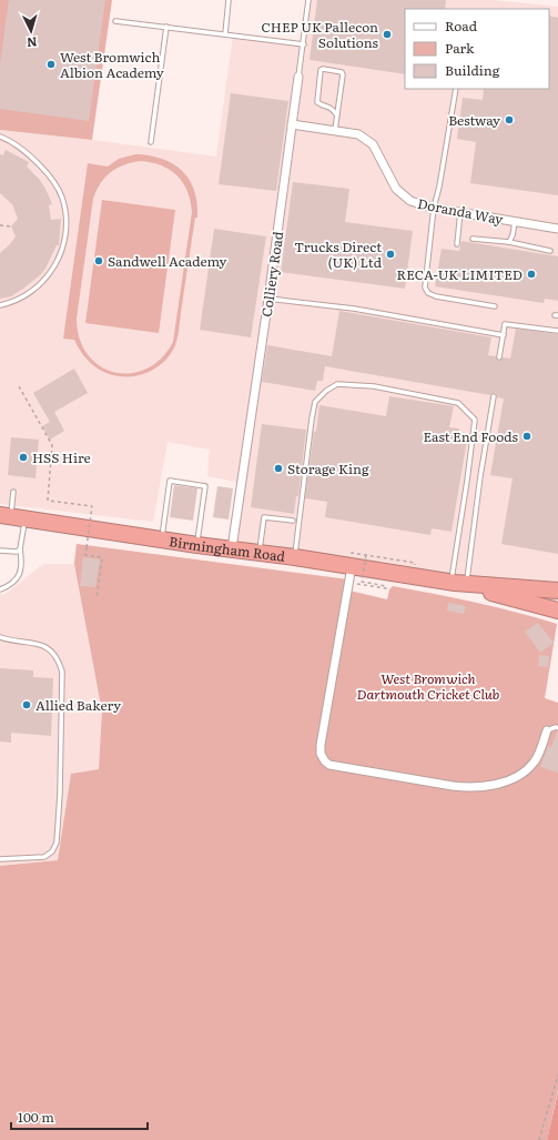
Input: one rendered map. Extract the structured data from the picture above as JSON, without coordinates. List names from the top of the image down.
{
  "streets": {
    "highway": ["Birmingham Road"],
    "street": ["Doranda Way", "Colliery Road"]
  },
  "crossings": [
    ["Doranda Way", "Colliery Road"],
    ["Colliery Road", "Birmingham Road"]
  ],
  "parks": ["West Bromwich Dartmouth Cricket Club"],
  "places": [
    "CHEP UK Pallecon Solutions",
    "West Bromwich Albion Academy",
    "Bestway",
    "Trucks Direct (UK) Ltd",
    "Sandwell Academy",
    "RECA-UK LIMITED",
    "East End Foods",
    "HSS Hire",
    "Storage King",
    "Allied Bakery"
  ],
  "legend": ["Road", "Park", "Building"],
  "scale_bar": "100 m",
  "north": "bottom"
}
